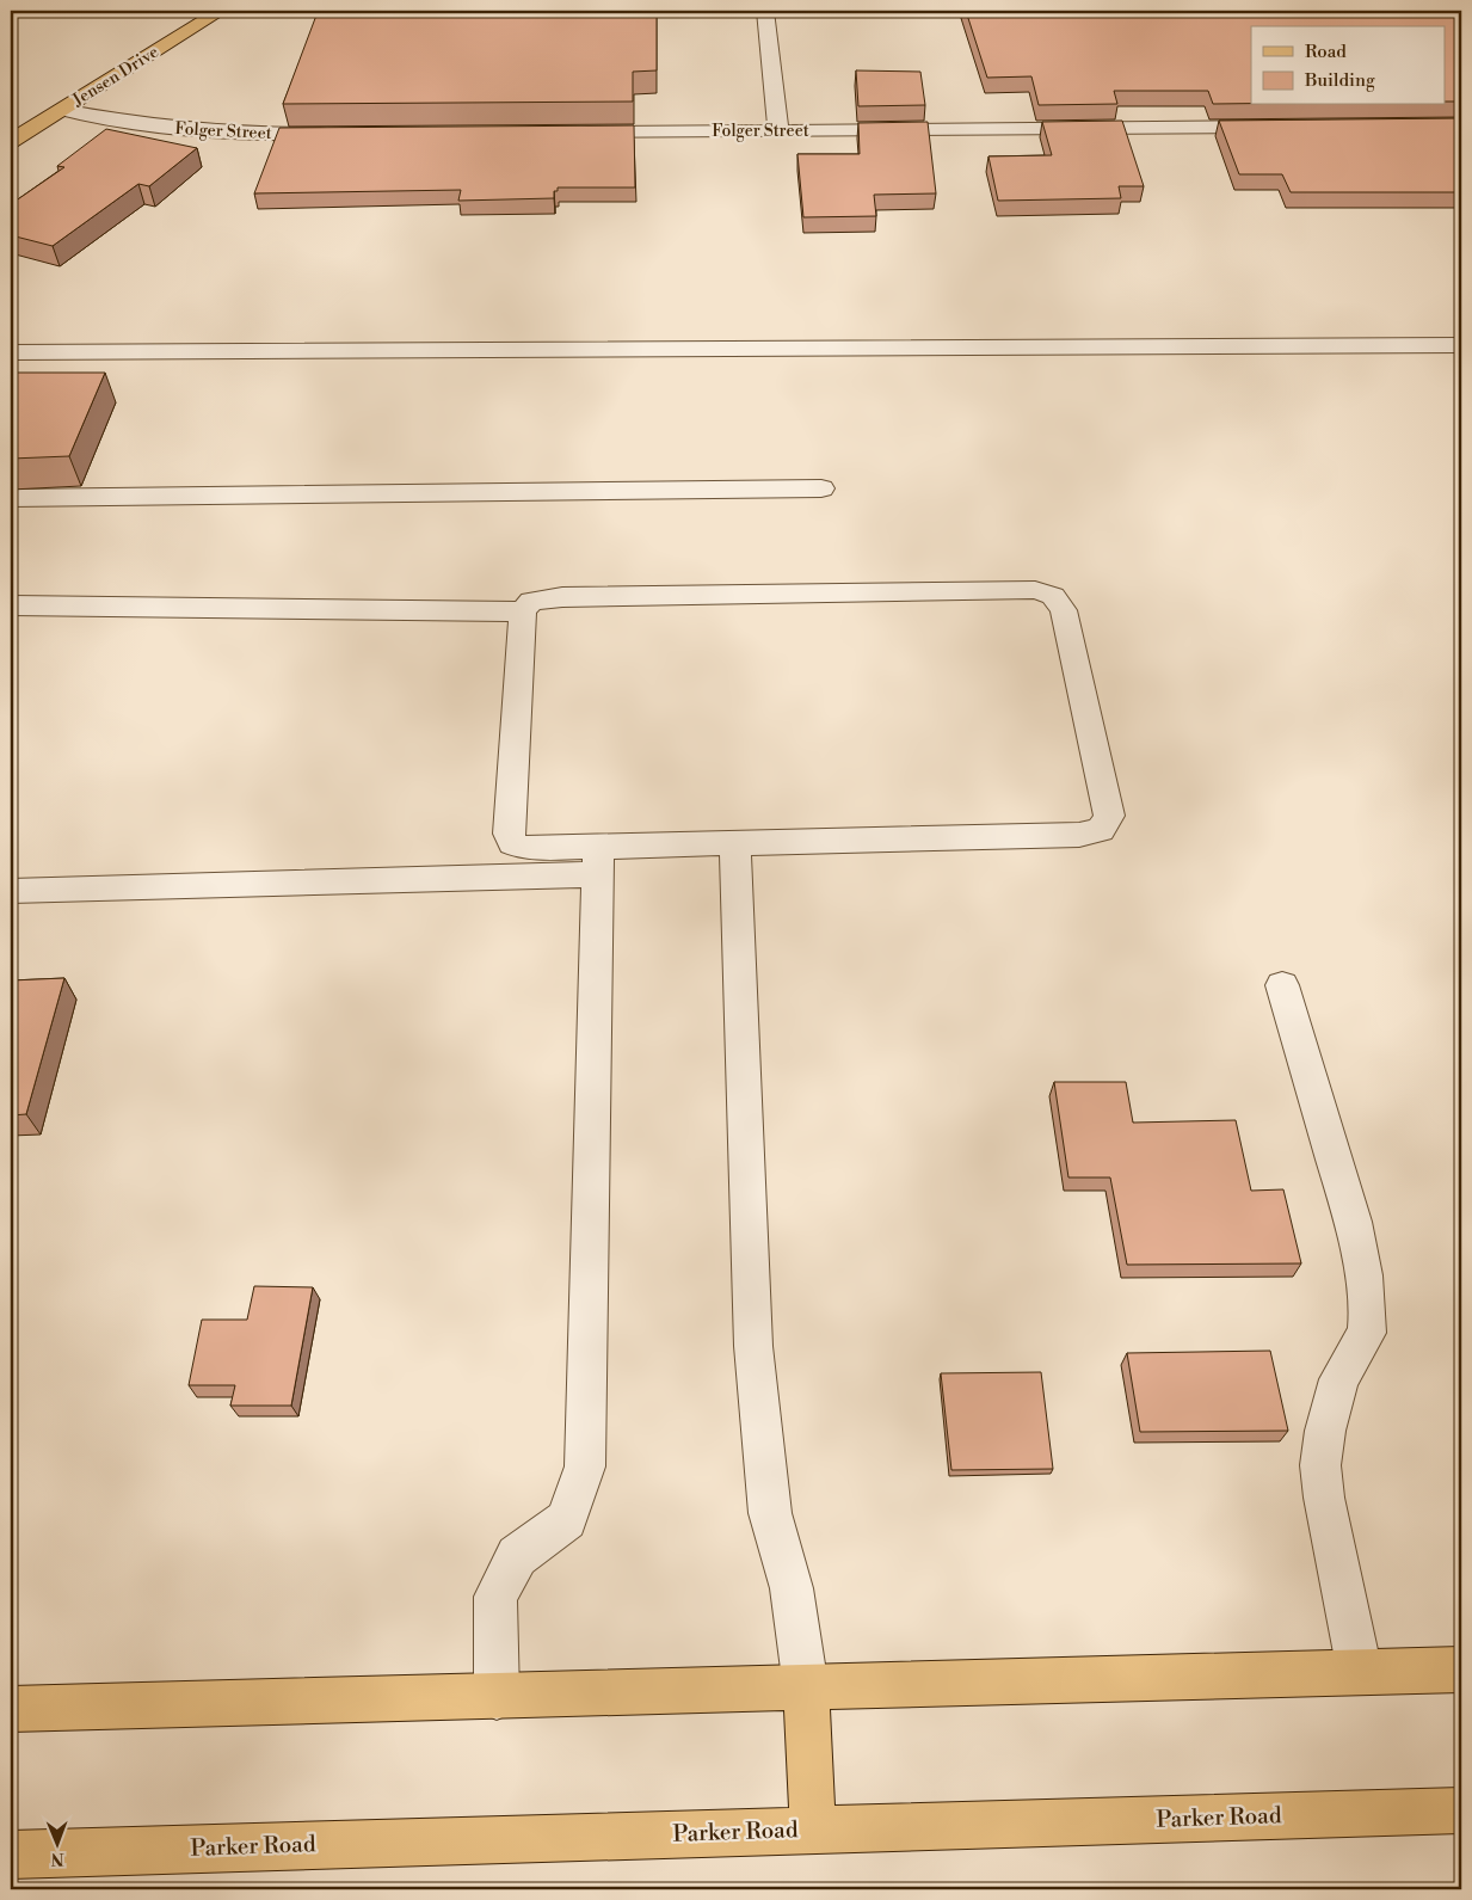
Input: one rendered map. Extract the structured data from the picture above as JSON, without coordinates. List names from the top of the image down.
{
  "streets": {
    "main road": ["Jensen Drive", "Parker Road"],
    "street": ["Folger Street"]
  },
  "crossings": [
    ["Jensen Drive", "Folger Street"]
  ],
  "legend": ["Road", "Building"],
  "north": "bottom"
}
